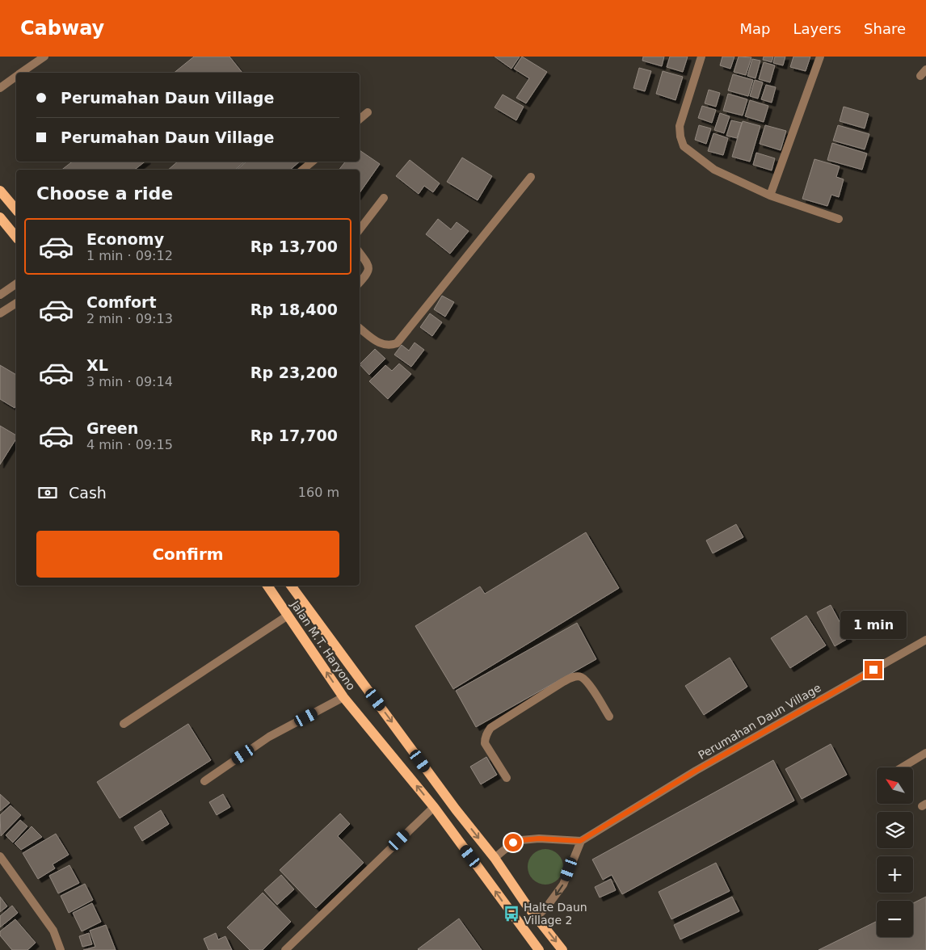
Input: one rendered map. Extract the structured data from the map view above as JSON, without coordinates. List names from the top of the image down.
{
  "streets": {
    "main road": ["Jalan M.T. Haryono"],
    "street": ["Perumahan Daun Village"]
  },
  "places": {
    "bus stop": ["Halte Daun Village 2"]
  },
  "north": "top left",
  "page": {
    "header": "Cabway",
    "nav": ["Map", "Layers", "Share"],
    "banner": ["Perumahan Daun Village", "Perumahan Daun Village"],
    "heading": "Choose a ride",
    "list": [
      {
        "name": "Economy",
        "note": "1 min · 09:12",
        "value": "Rp 13,700"
      },
      {
        "name": "Comfort",
        "note": "2 min · 09:13",
        "value": "Rp 18,400"
      },
      {
        "name": "XL",
        "note": "3 min · 09:14",
        "value": "Rp 23,200"
      },
      {
        "name": "Green",
        "note": "4 min · 09:15",
        "value": "Rp 17,700"
      }
    ],
    "pay": ["Cash", "160 m"],
    "buttons": "Confirm",
    "bubble": "1 min",
    "map_buttons": ["+", "−"]
  }
}
